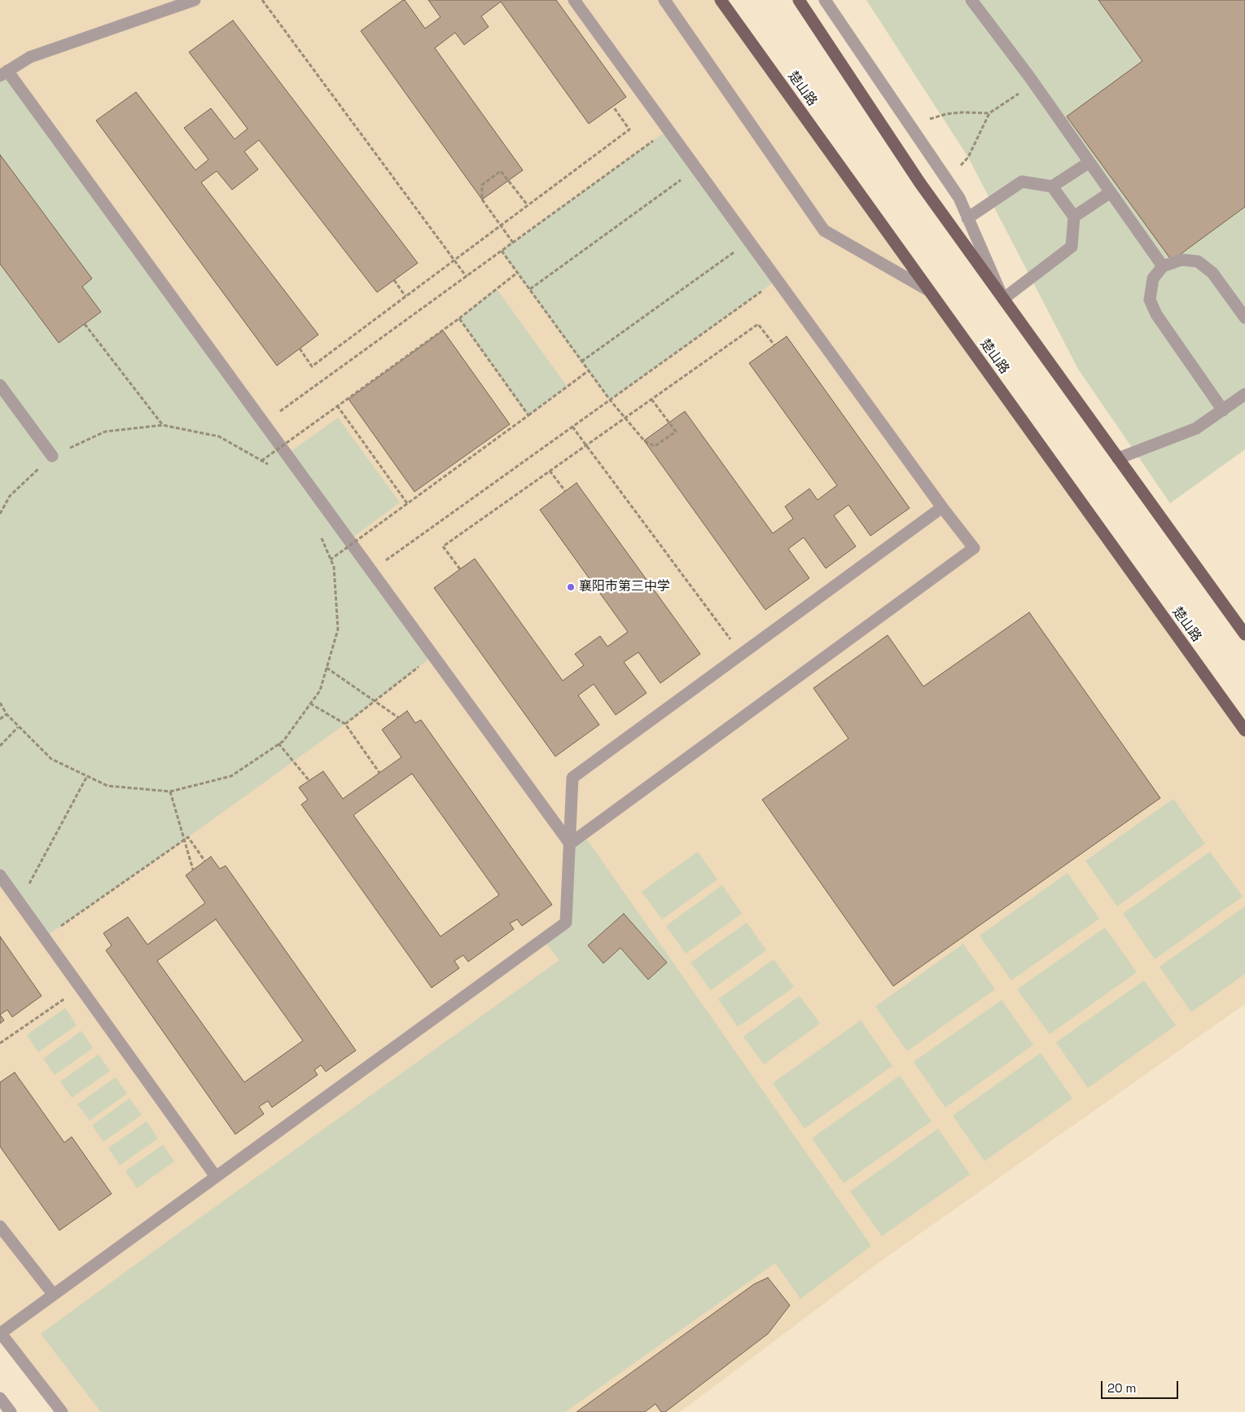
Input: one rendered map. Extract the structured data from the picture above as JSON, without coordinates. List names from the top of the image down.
{
  "streets": {
    "main road": ["楚山路"]
  },
  "places": ["襄阳市第三中学"],
  "scale_bar": "20 m"
}
